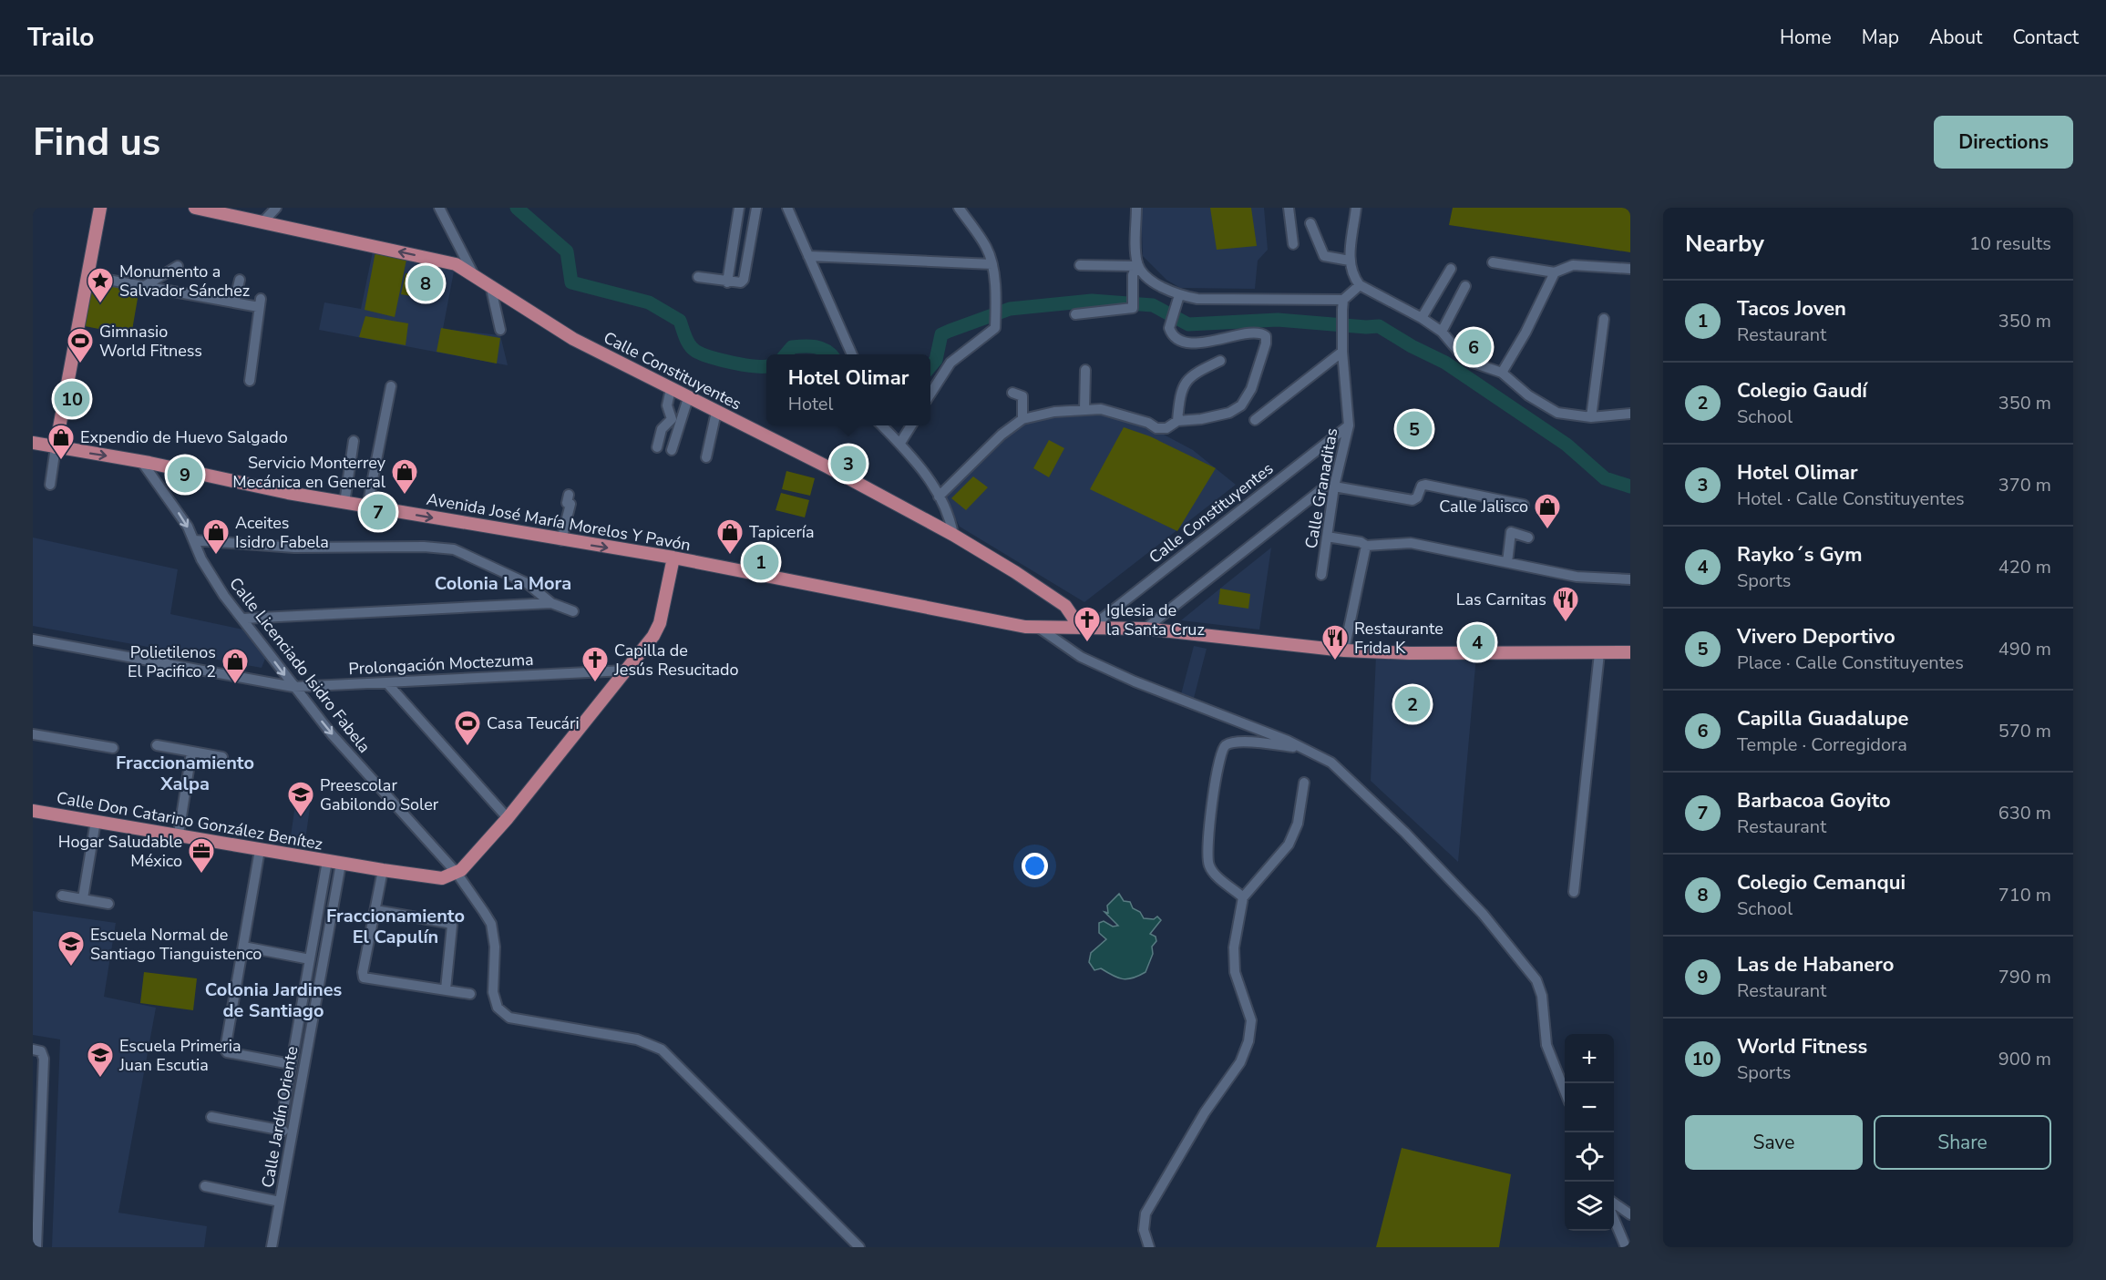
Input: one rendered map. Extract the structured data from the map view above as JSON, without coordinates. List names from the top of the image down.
{
  "streets": {
    "main road": ["Calle Constituyentes", "Avenida José María Morelos Y Pavón", "Calle Don Catarino González Benítez"],
    "street": [
      "Calle Granaditas",
      "Prolongación Moctezuma",
      "Calle Licenciado Isidro Fabela",
      "Calle Jardín Oriente"
    ]
  },
  "crossings": [
    ["Calle Constituyentes", "Calle Granaditas"],
    ["Calle Constituyentes", "Avenida José María Morelos Y Pavón"],
    ["Avenida José María Morelos Y Pavón", "Calle Licenciado Isidro Fabela"],
    ["Prolongación Moctezuma", "Calle Licenciado Isidro Fabela"],
    ["Calle Licenciado Isidro Fabela", "Calle Don Catarino González Benítez"],
    ["Calle Don Catarino González Benítez", "Calle Jardín Oriente"]
  ],
  "districts": [
    "Colonia La Mora",
    "Fraccionamiento Xalpa",
    "Fraccionamiento El Capulín",
    "Colonia Jardines de Santiago"
  ],
  "places": {
    "place": ["Monumento a Salvador Sánchez"],
    "sports": ["Gimnasio World Fitness", "Casa Teucári"],
    "shop": [
      "Expendio de Huevo Salgado",
      "Servicio Monterrey Mecánica en General",
      "Calle Jalisco",
      "Aceites Isidro Fabela",
      "Tapicería",
      "Polietilenos El Pacifico 2"
    ],
    "restaurant": ["Las Carnitas", "Restaurante Frida K"],
    "church": ["Iglesia de la Santa Cruz", "Capilla de Jesús Resucitado"],
    "school or university": ["Preescolar Gabilondo Soler", "Escuela Normal de Santiago Tianguistenco", "Escuela Primeria Juan Escutia"],
    "office": ["Hogar Saludable México"]
  },
  "page": {
    "header": "Trailo",
    "nav": [
      "Home",
      "Map",
      "About",
      "Contact"
    ],
    "buttons": [
      "Directions",
      ["Save", "Share"]
    ],
    "title": "Find us",
    "heading": ["Nearby", "10 results"],
    "pins": [
      "8",
      "6",
      "10",
      "5",
      "3",
      "9",
      "7",
      "1",
      "4",
      "2"
    ],
    "list": [
      {
        "mark": "1",
        "name": "Tacos Joven",
        "note": "Restaurant",
        "value": "350 m"
      },
      {
        "mark": "2",
        "name": "Colegio Gaudí",
        "note": "School",
        "value": "350 m"
      },
      {
        "mark": "3",
        "name": "Hotel Olimar",
        "note": "Hotel · Calle Constituyentes",
        "value": "370 m"
      },
      {
        "mark": "4",
        "name": "Rayko´s Gym",
        "note": "Sports",
        "value": "420 m"
      },
      {
        "mark": "5",
        "name": "Vivero Deportivo",
        "note": "Place · Calle Constituyentes",
        "value": "490 m"
      },
      {
        "mark": "6",
        "name": "Capilla Guadalupe",
        "note": "Temple · Corregidora",
        "value": "570 m"
      },
      {
        "mark": "7",
        "name": "Barbacoa Goyito",
        "note": "Restaurant",
        "value": "630 m"
      },
      {
        "mark": "8",
        "name": "Colegio Cemanqui",
        "note": "School",
        "value": "710 m"
      },
      {
        "mark": "9",
        "name": "Las de Habanero",
        "note": "Restaurant",
        "value": "790 m"
      },
      {
        "mark": "10",
        "name": "World Fitness",
        "note": "Sports",
        "value": "900 m"
      }
    ],
    "popup": ["Hotel Olimar", "Hotel"],
    "map_buttons": ["+", "−"]
  }
}
